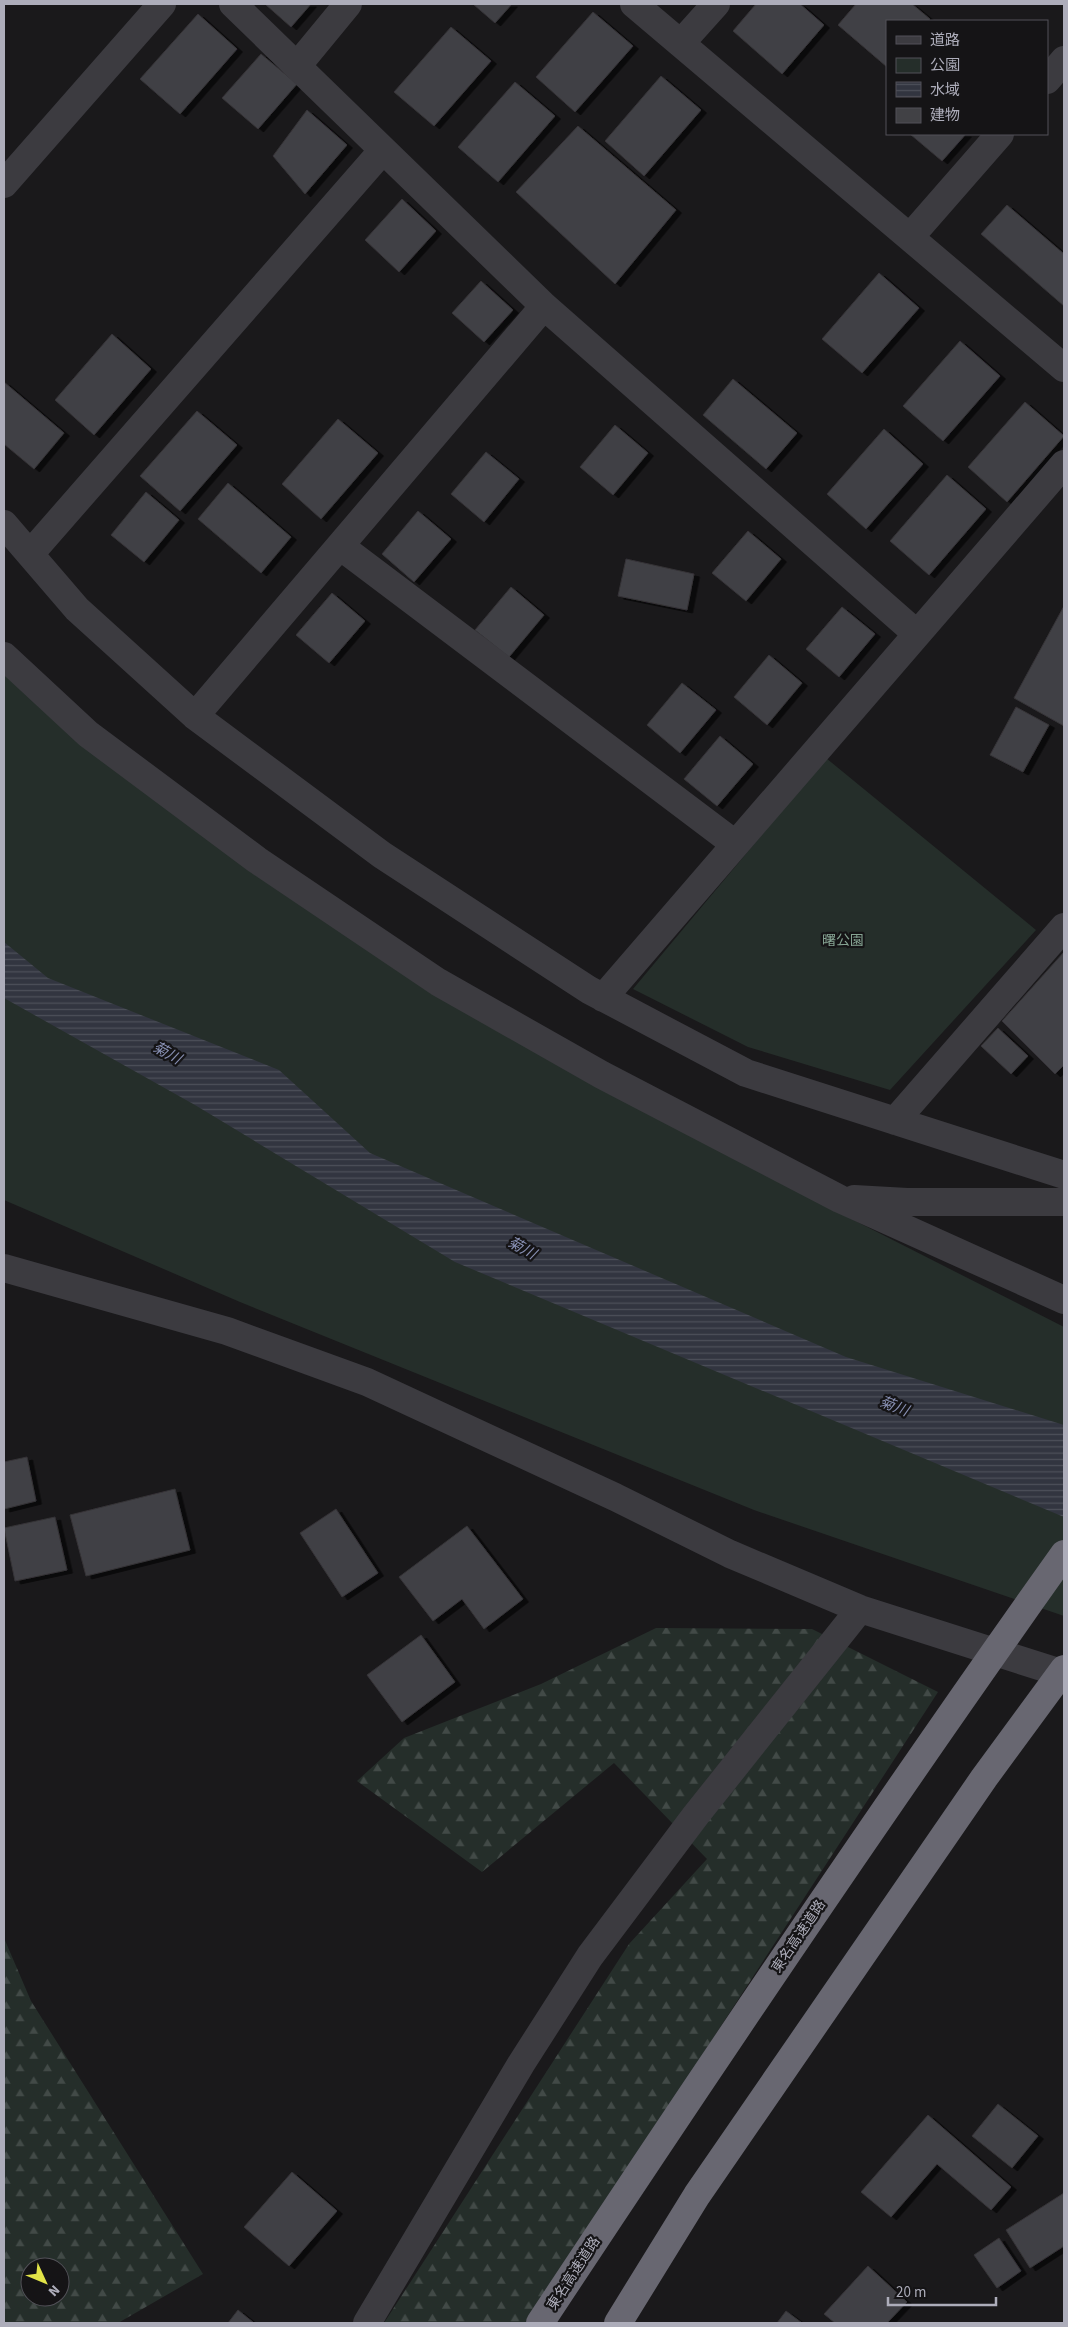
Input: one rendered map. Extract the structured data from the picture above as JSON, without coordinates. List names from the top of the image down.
{
  "streets": {
    "highway": ["東名高速道路"]
  },
  "water": ["菊川"],
  "parks": ["曙公園"],
  "legend": [
    "道路",
    "公園",
    "水域",
    "建物"
  ],
  "scale_bar": "20 m",
  "north": "bottom right"
}
